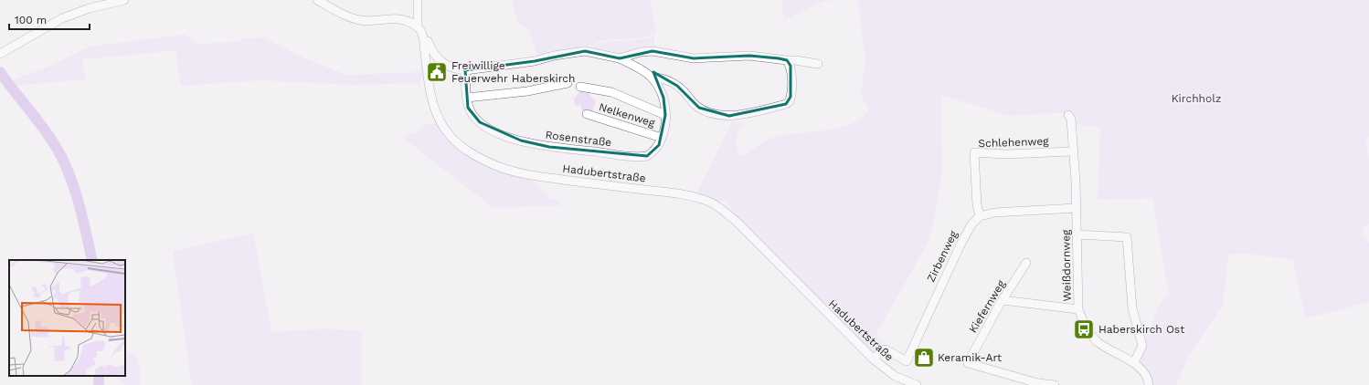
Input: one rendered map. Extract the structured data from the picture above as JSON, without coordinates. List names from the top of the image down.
{
  "streets": {
    "street": [
      "Nelkenweg",
      "Rosenstraße",
      "Schlehenweg",
      "Hadubertstraße",
      "Zirbenweg",
      "Weißdornweg",
      "Kiefernweg"
    ]
  },
  "crossings": [
    ["Nelkenweg", "Rosenstraße"],
    ["Rosenstraße", "Hadubertstraße"],
    ["Schlehenweg", "Zirbenweg"],
    ["Schlehenweg", "Weißdornweg"],
    ["Hadubertstraße", "Zirbenweg"]
  ],
  "parks": ["Kirchholz"],
  "places": {
    "public building": ["Freiwillige Feuerwehr Haberskirch"],
    "bus stop": ["Haberskirch Ost"],
    "shop": ["Keramik-Art"]
  },
  "scale_bar": "100 m"
}
